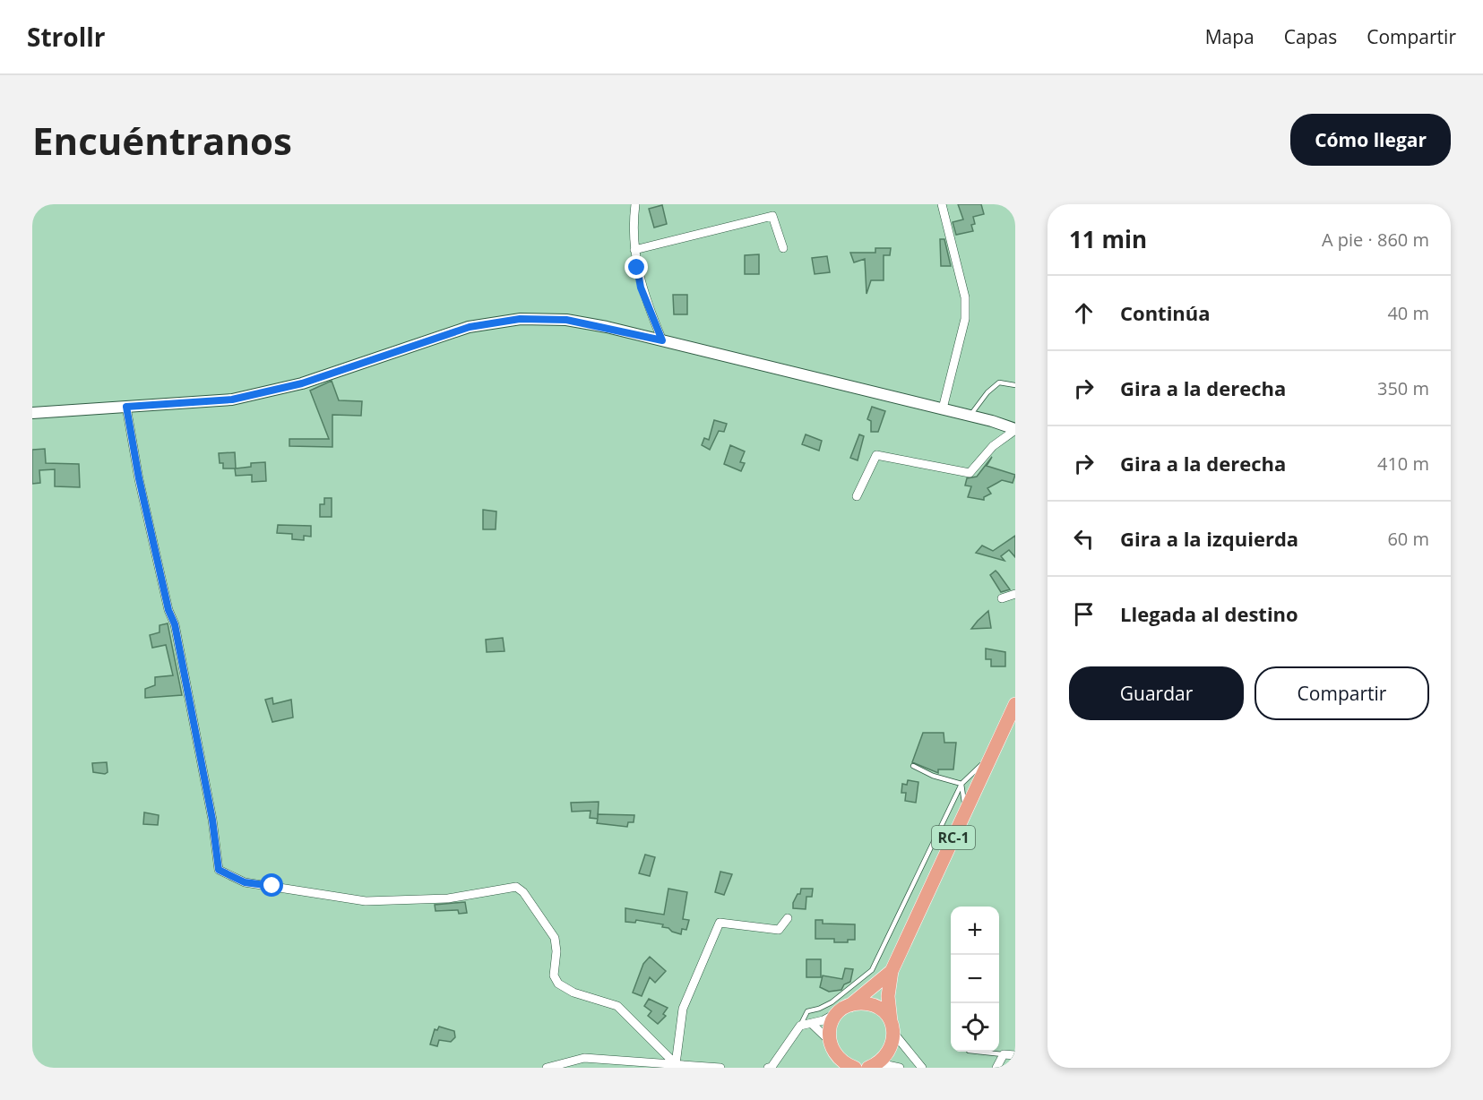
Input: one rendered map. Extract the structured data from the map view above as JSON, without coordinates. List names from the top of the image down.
{
  "streets": {
    "main road": ["RC-1"]
  },
  "page": {
    "header": "Strollr",
    "nav": ["Mapa", "Capas", "Compartir"],
    "buttons": [
      "Cómo llegar",
      ["Guardar", "Compartir"]
    ],
    "title": "Encuéntranos",
    "heading": ["11 min", "A pie · 860 m"],
    "list": [
      ["Continúa", "40 m"],
      ["Gira a la derecha", "350 m"],
      ["Gira a la derecha", "410 m"],
      ["Gira a la izquierda", "60 m"],
      "Llegada al destino"
    ],
    "map_buttons": ["+", "−"]
  }
}
